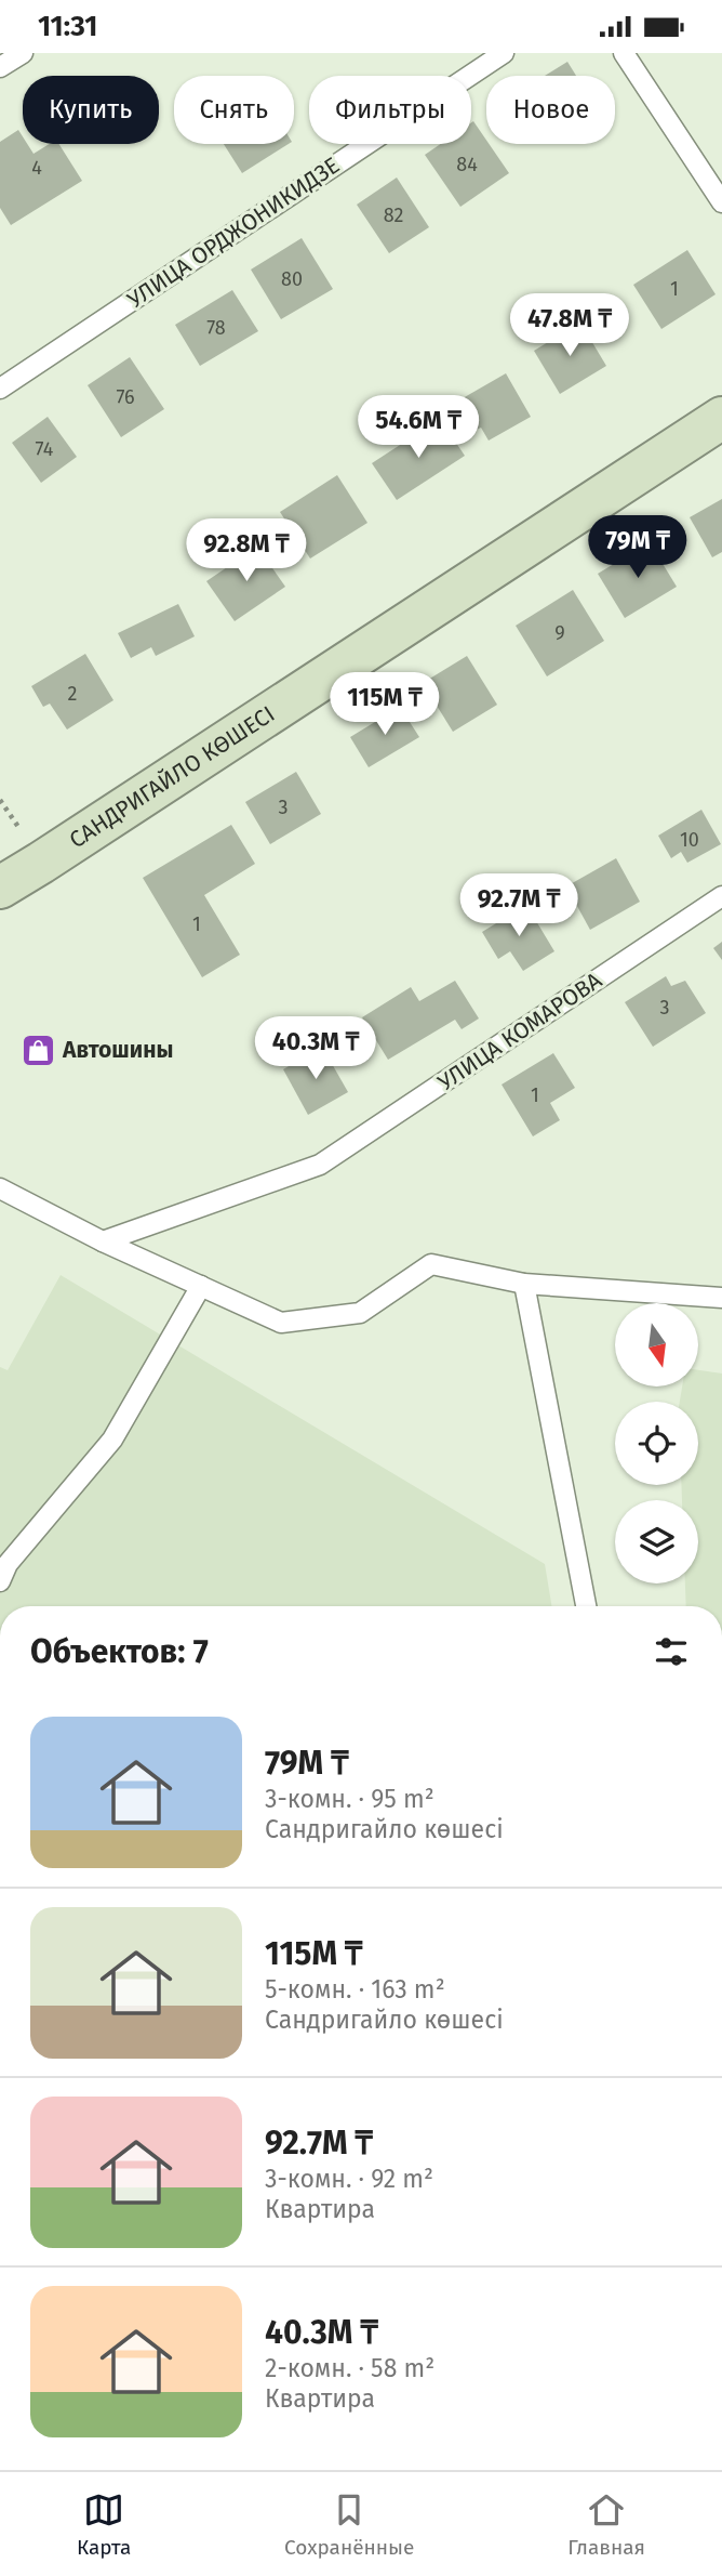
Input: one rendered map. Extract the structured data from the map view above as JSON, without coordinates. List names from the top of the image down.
{
  "streets": {
    "street": ["САНДРИГАЙЛО КӨШЕСІ"],
    "lane": ["УЛИЦА ОРДЖОНИКИДЗЕ", "УЛИЦА КОМАРОВА"]
  },
  "places": {
    "shop": ["Автошины"]
  },
  "house_numbers": [
    "84",
    "4",
    "82",
    "80",
    "1",
    "78",
    "76",
    "74",
    "9",
    "2",
    "3",
    "10",
    "1",
    "3",
    "1"
  ],
  "north": "bottom",
  "page": {
    "status": "11:31",
    "chip": [
      "Купить",
      "Снять",
      "Фильтры",
      "Новое"
    ],
    "price": [
      "47.8M ₸",
      "54.6M ₸",
      "79M ₸",
      "92.8M ₸",
      "115M ₸",
      "92.7M ₸",
      "40.3M ₸"
    ],
    "heading": "Объектов: 7",
    "list": [
      {
        "name": "79M ₸",
        "note": "3-комн. · 95 m² · Сандригайло көшесі"
      },
      {
        "name": "115M ₸",
        "note": "5-комн. · 163 m² · Сандригайло көшесі"
      },
      {
        "name": "92.7M ₸",
        "note": "3-комн. · 92 m² · Квартира"
      },
      {
        "name": "40.3M ₸",
        "note": "2-комн. · 58 m² · Квартира"
      }
    ],
    "tabs": ["Карта", "Сохранённые", "Главная"]
  }
}
